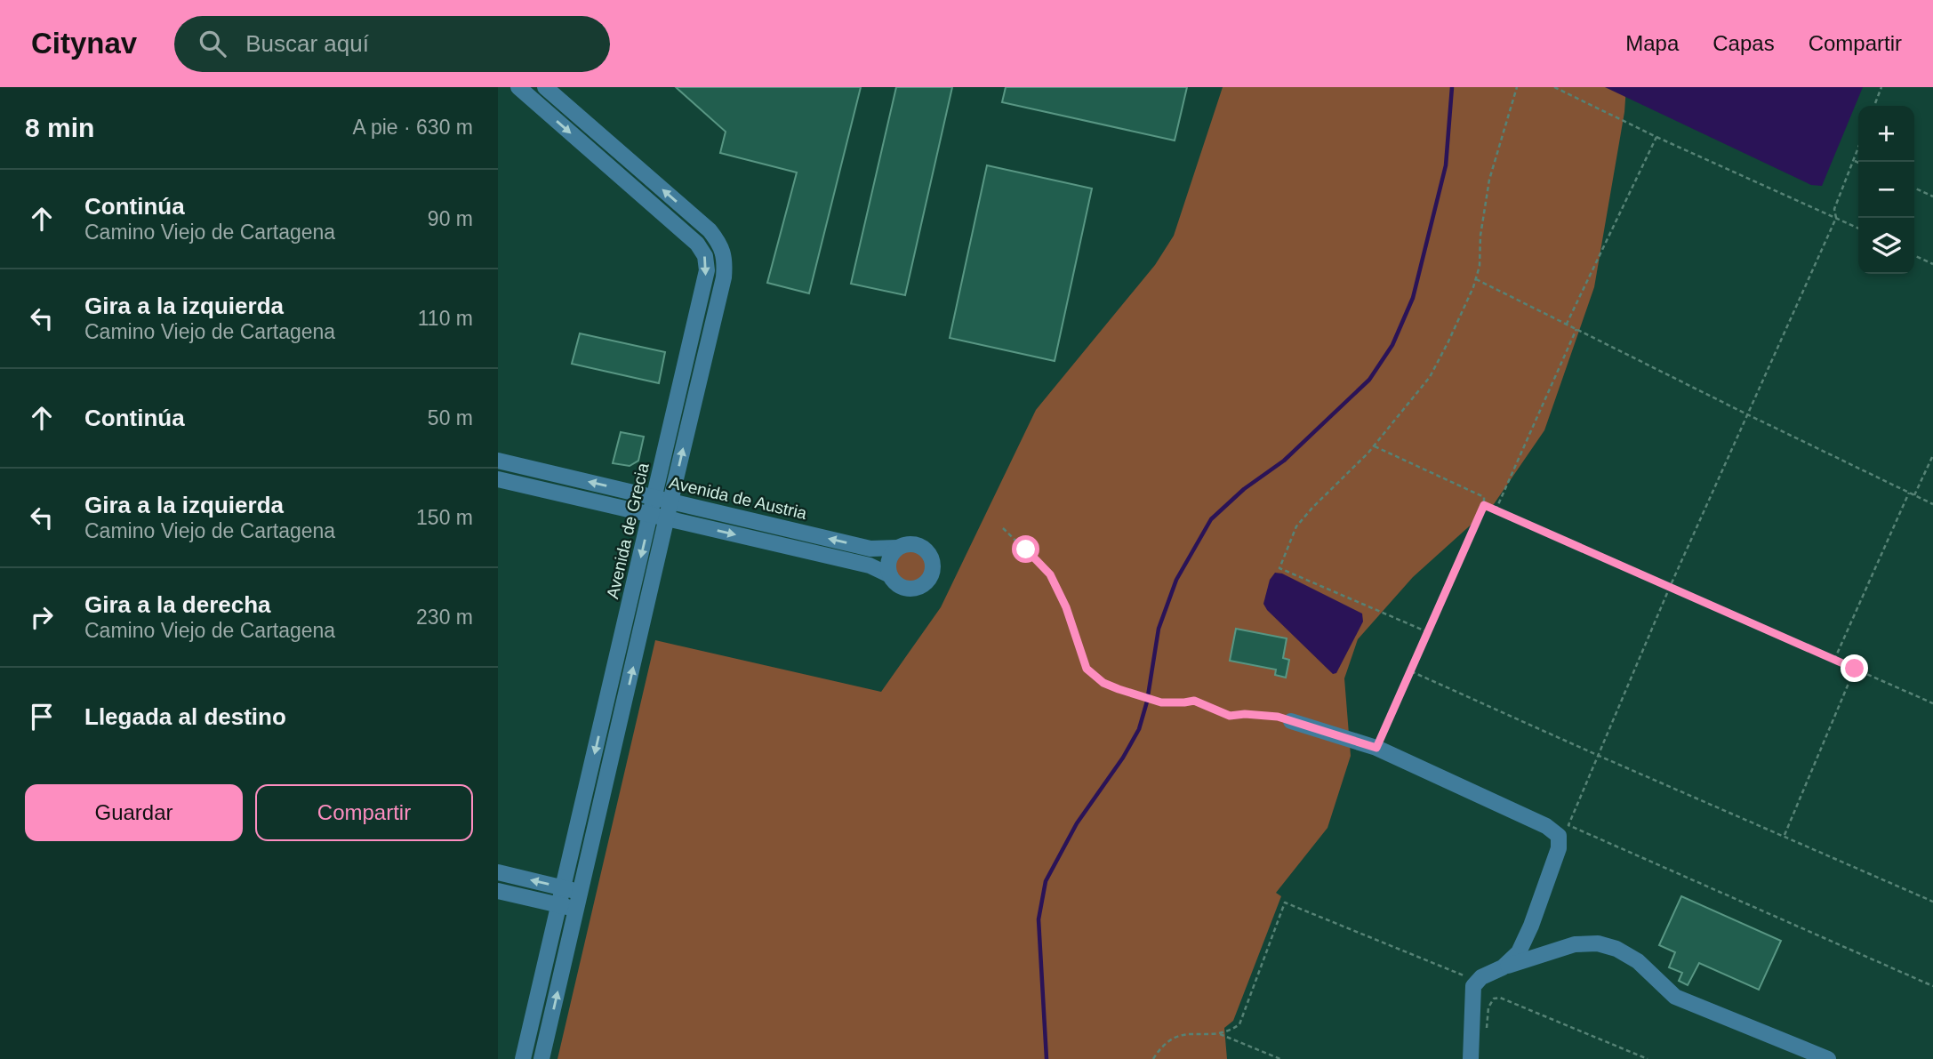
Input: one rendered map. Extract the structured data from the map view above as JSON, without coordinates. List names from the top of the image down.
{
  "streets": {
    "street": ["Avenida de Austria", "Avenida de Grecia"]
  },
  "crossings": [
    ["Avenida de Austria", "Avenida de Grecia"]
  ],
  "page": {
    "header": "Citynav",
    "search": "Buscar aquí",
    "nav": ["Mapa", "Capas", "Compartir"],
    "heading": ["8 min", "A pie · 630 m"],
    "map_buttons": ["+", "−"],
    "list": [
      ["Continúa", "Camino Viejo de Cartagena", "90 m"],
      ["Gira a la izquierda", "Camino Viejo de Cartagena", "110 m"],
      ["Continúa", "50 m"],
      ["Gira a la izquierda", "Camino Viejo de Cartagena", "150 m"],
      ["Gira a la derecha", "Camino Viejo de Cartagena", "230 m"],
      "Llegada al destino"
    ],
    "buttons": ["Guardar", "Compartir"]
  }
}
